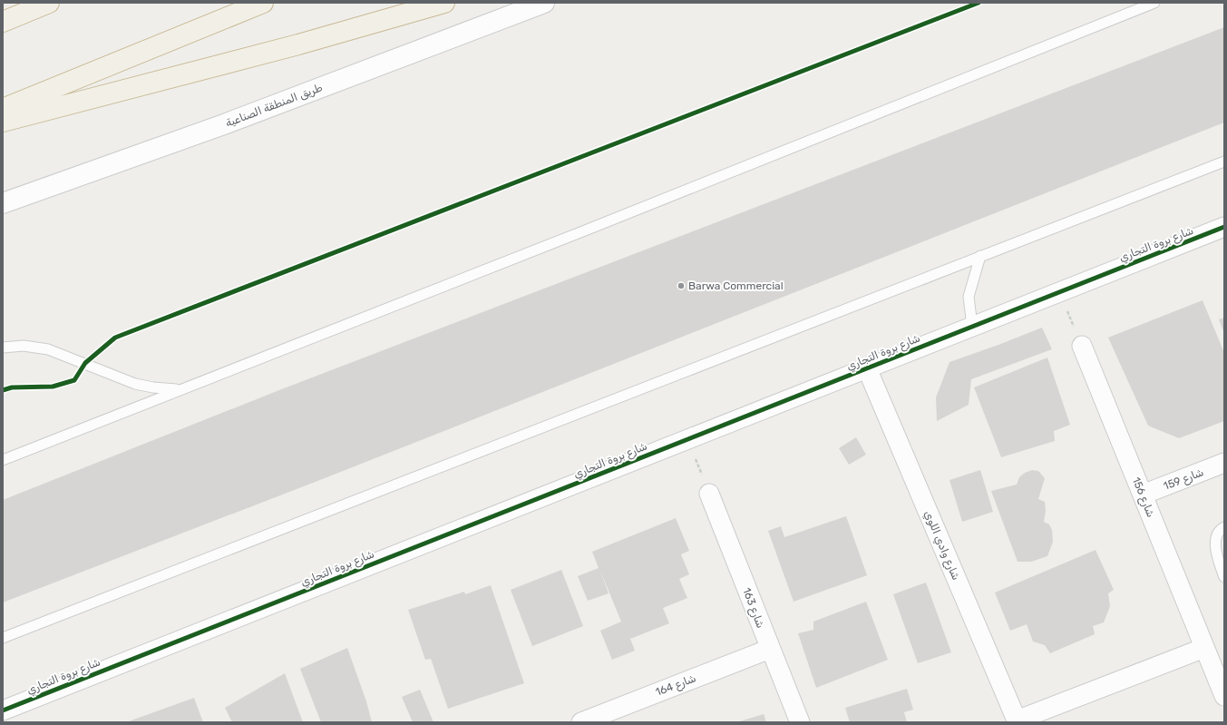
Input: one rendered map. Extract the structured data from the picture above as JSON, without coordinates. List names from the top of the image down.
{
  "streets": {
    "street": [
      "طريق المنطقة الصناعية",
      "شارع بروة التجاري",
      "شارع 159",
      "شارع 156",
      "شارع وادي اللوي",
      "شارع 163",
      "شارع 164"
    ]
  },
  "crossings": [
    ["شارع بروة التجاري", "شارع وادي اللوي"],
    ["شارع 159", "شارع 156"],
    ["شارع 163", "شارع 164"]
  ],
  "places": ["Barwa Commercial"]
}
